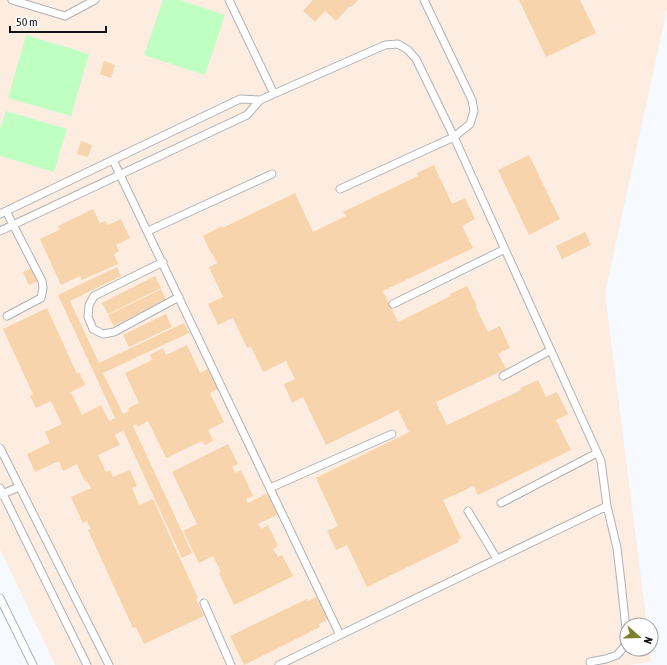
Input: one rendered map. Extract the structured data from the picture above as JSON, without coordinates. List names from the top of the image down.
{
  "scale_bar": "50 m",
  "north": "right"
}
